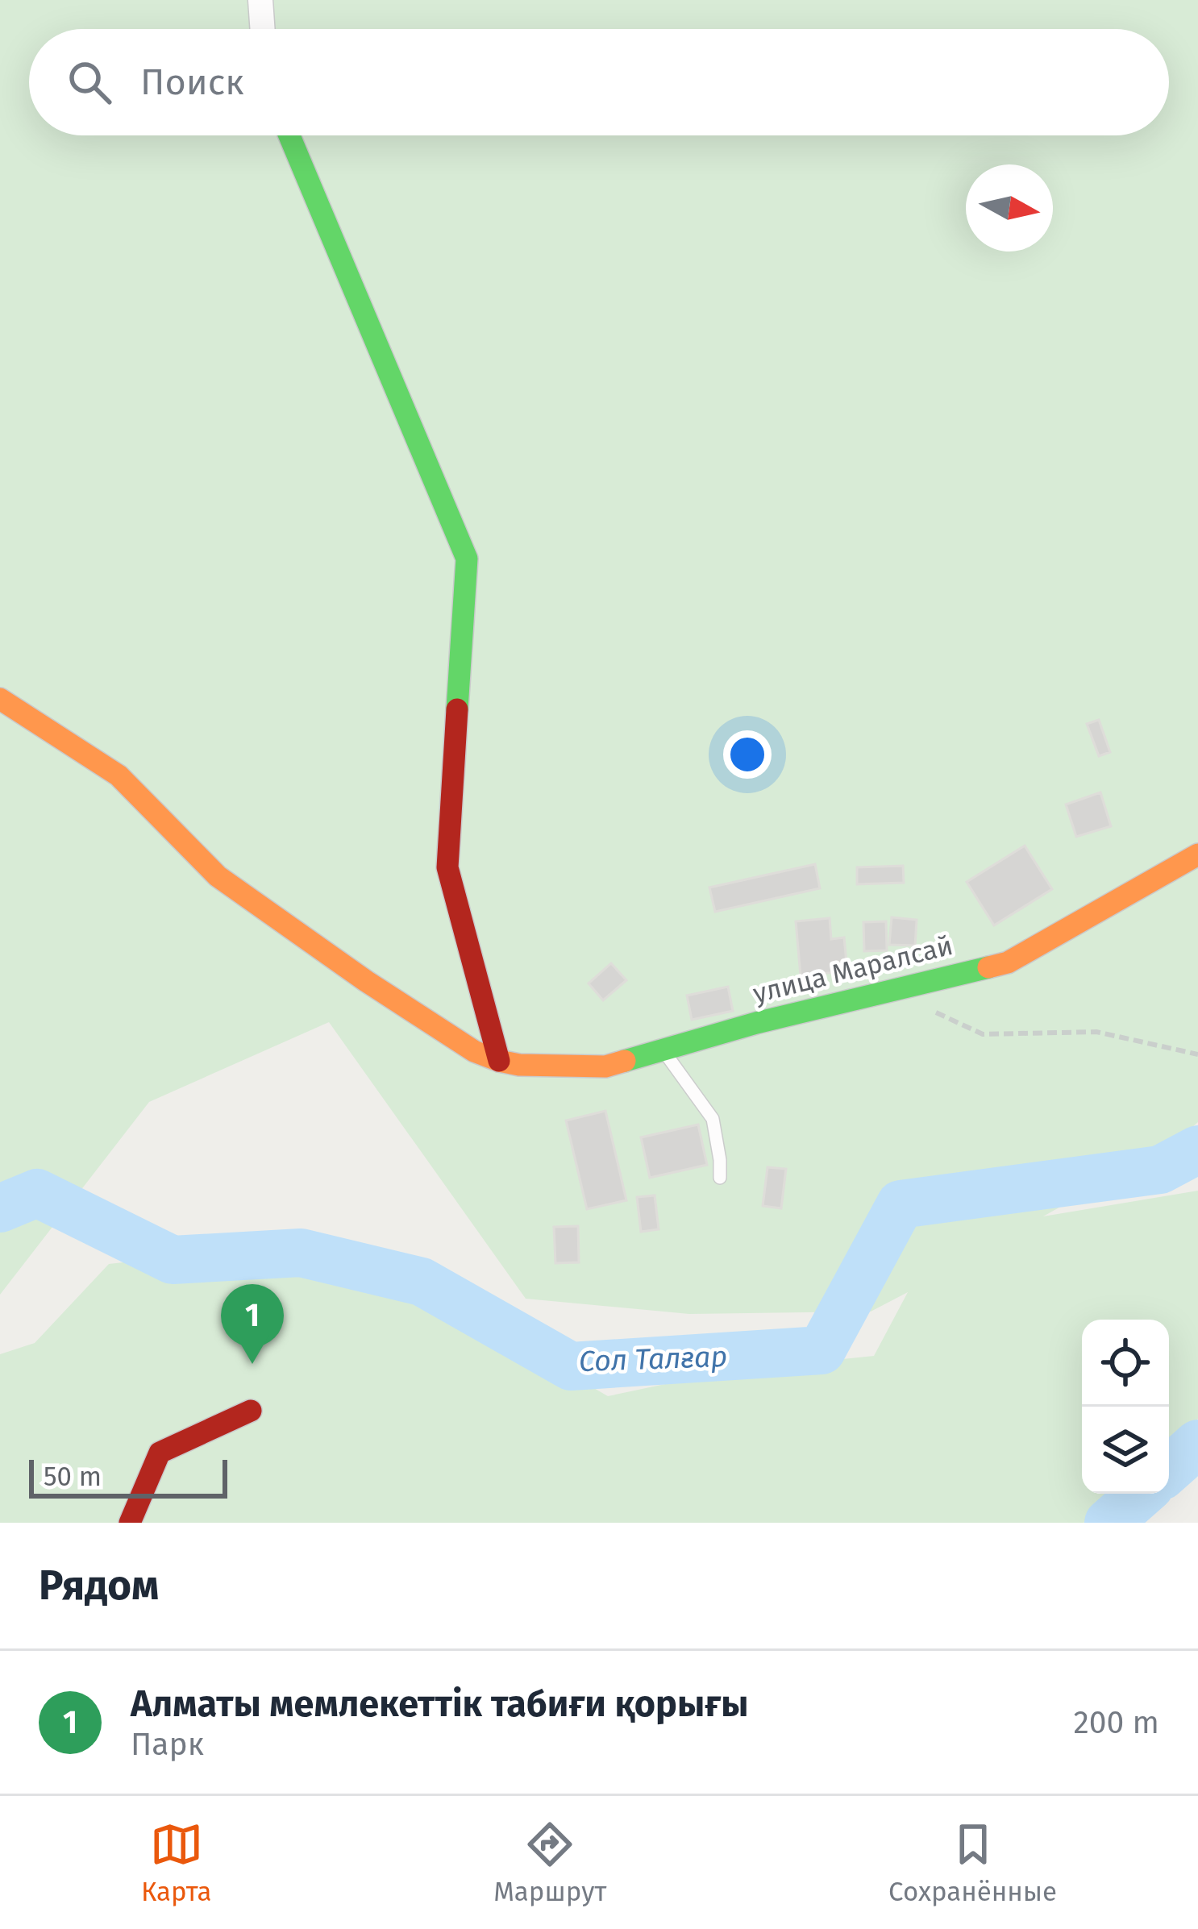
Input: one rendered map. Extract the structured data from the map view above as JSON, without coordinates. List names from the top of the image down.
{
  "streets": {
    "street": ["улица Маралсай"]
  },
  "water": ["Сол Талғар"],
  "scale_bar": "50 m",
  "north": "right",
  "page": {
    "search": "Поиск",
    "pins": "1",
    "scale": "50 m",
    "heading": "Рядом",
    "list": [
      {
        "mark": "1",
        "name": "Алматы мемлекеттік табиғи қорығы",
        "note": "Парк",
        "value": "200 m"
      }
    ],
    "nav": ["Карта", "Маршрут", "Сохранённые"]
  }
}
